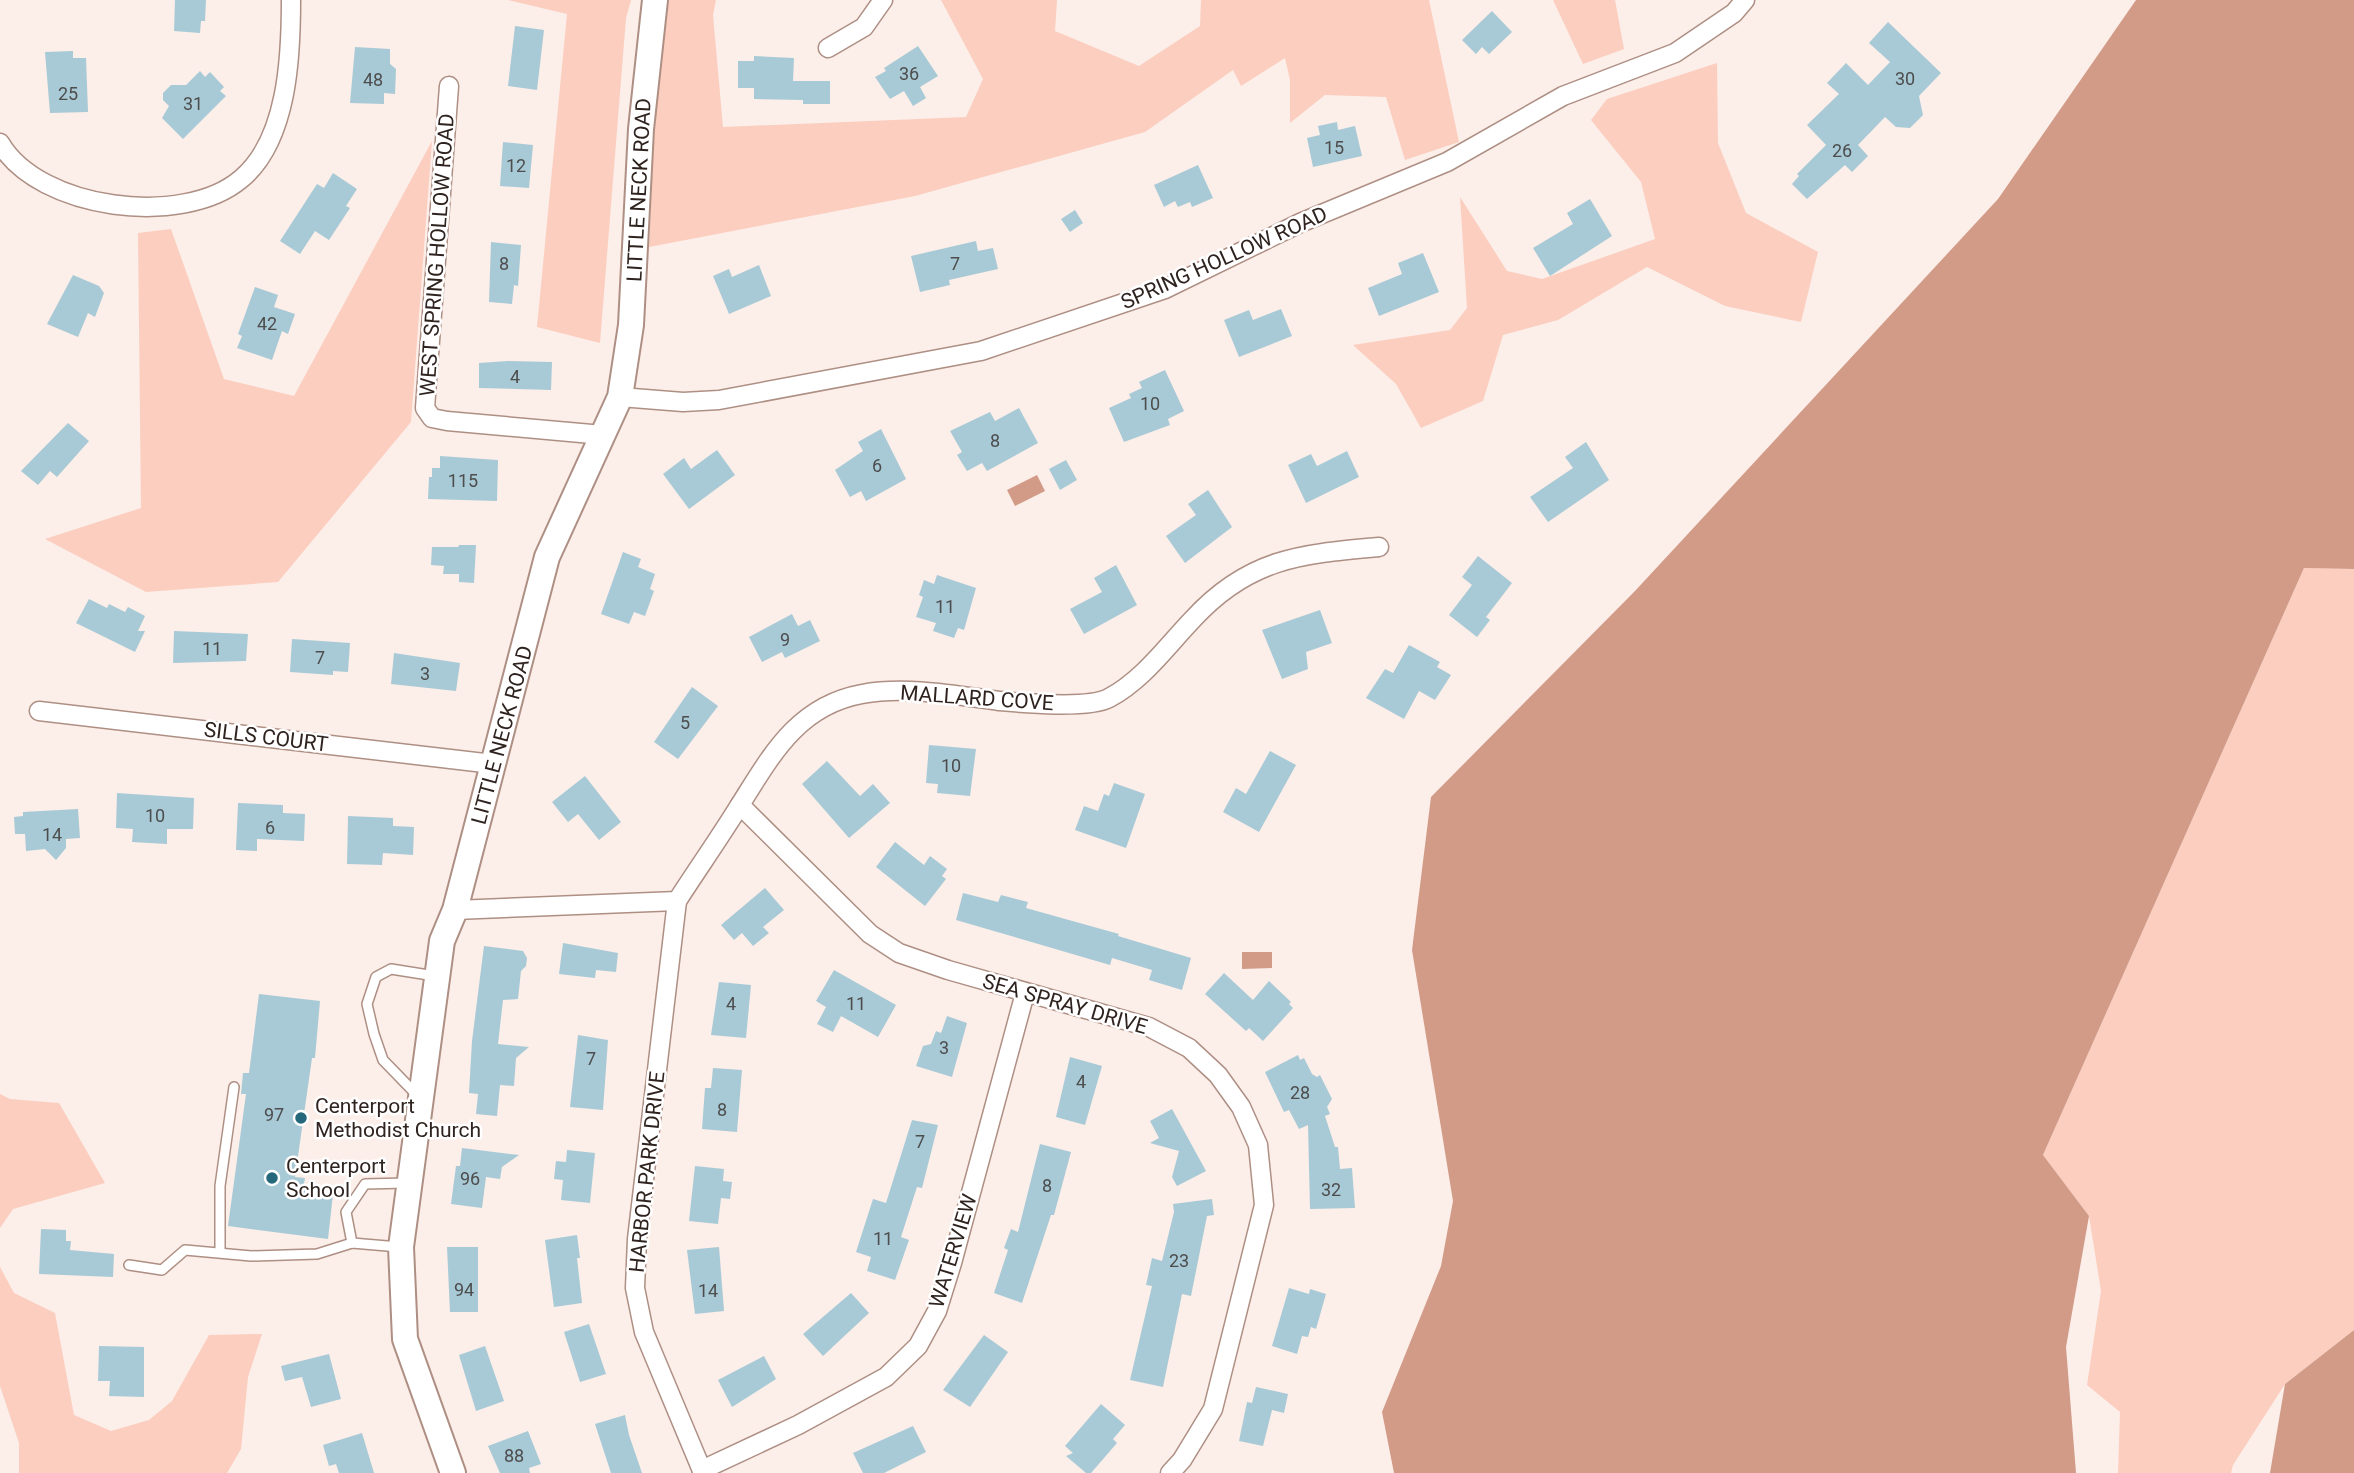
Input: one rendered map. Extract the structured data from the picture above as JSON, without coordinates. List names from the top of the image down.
{
  "streets": {
    "street": [
      "LITTLE NECK ROAD",
      "WEST SPRING HOLLOW ROAD",
      "SPRING HOLLOW ROAD",
      "MALLARD COVE",
      "SILLS COURT",
      "SEA SPRAY DRIVE",
      "HARBOR PARK DRIVE",
      "WATERVIEW"
    ]
  },
  "crossings": [
    ["LITTLE NECK ROAD", "WEST SPRING HOLLOW ROAD"],
    ["LITTLE NECK ROAD", "SPRING HOLLOW ROAD"],
    ["LITTLE NECK ROAD", "SILLS COURT"],
    ["MALLARD COVE", "SEA SPRAY DRIVE"],
    ["MALLARD COVE", "HARBOR PARK DRIVE"],
    ["SEA SPRAY DRIVE", "WATERVIEW"],
    ["HARBOR PARK DRIVE", "WATERVIEW"]
  ],
  "places": ["Centerport Methodist Church", "Centerport School"],
  "house_numbers": [
    "36",
    "30",
    "48",
    "25",
    "31",
    "15",
    "26",
    "12",
    "8",
    "7",
    "42",
    "4",
    "10",
    "8",
    "6",
    "115",
    "11",
    "9",
    "11",
    "7",
    "3",
    "5",
    "10",
    "10",
    "6",
    "14",
    "4",
    "11",
    "3",
    "7",
    "4",
    "28",
    "8",
    "97",
    "7",
    "96",
    "8",
    "32",
    "11",
    "23",
    "94",
    "14",
    "88"
  ]
}
